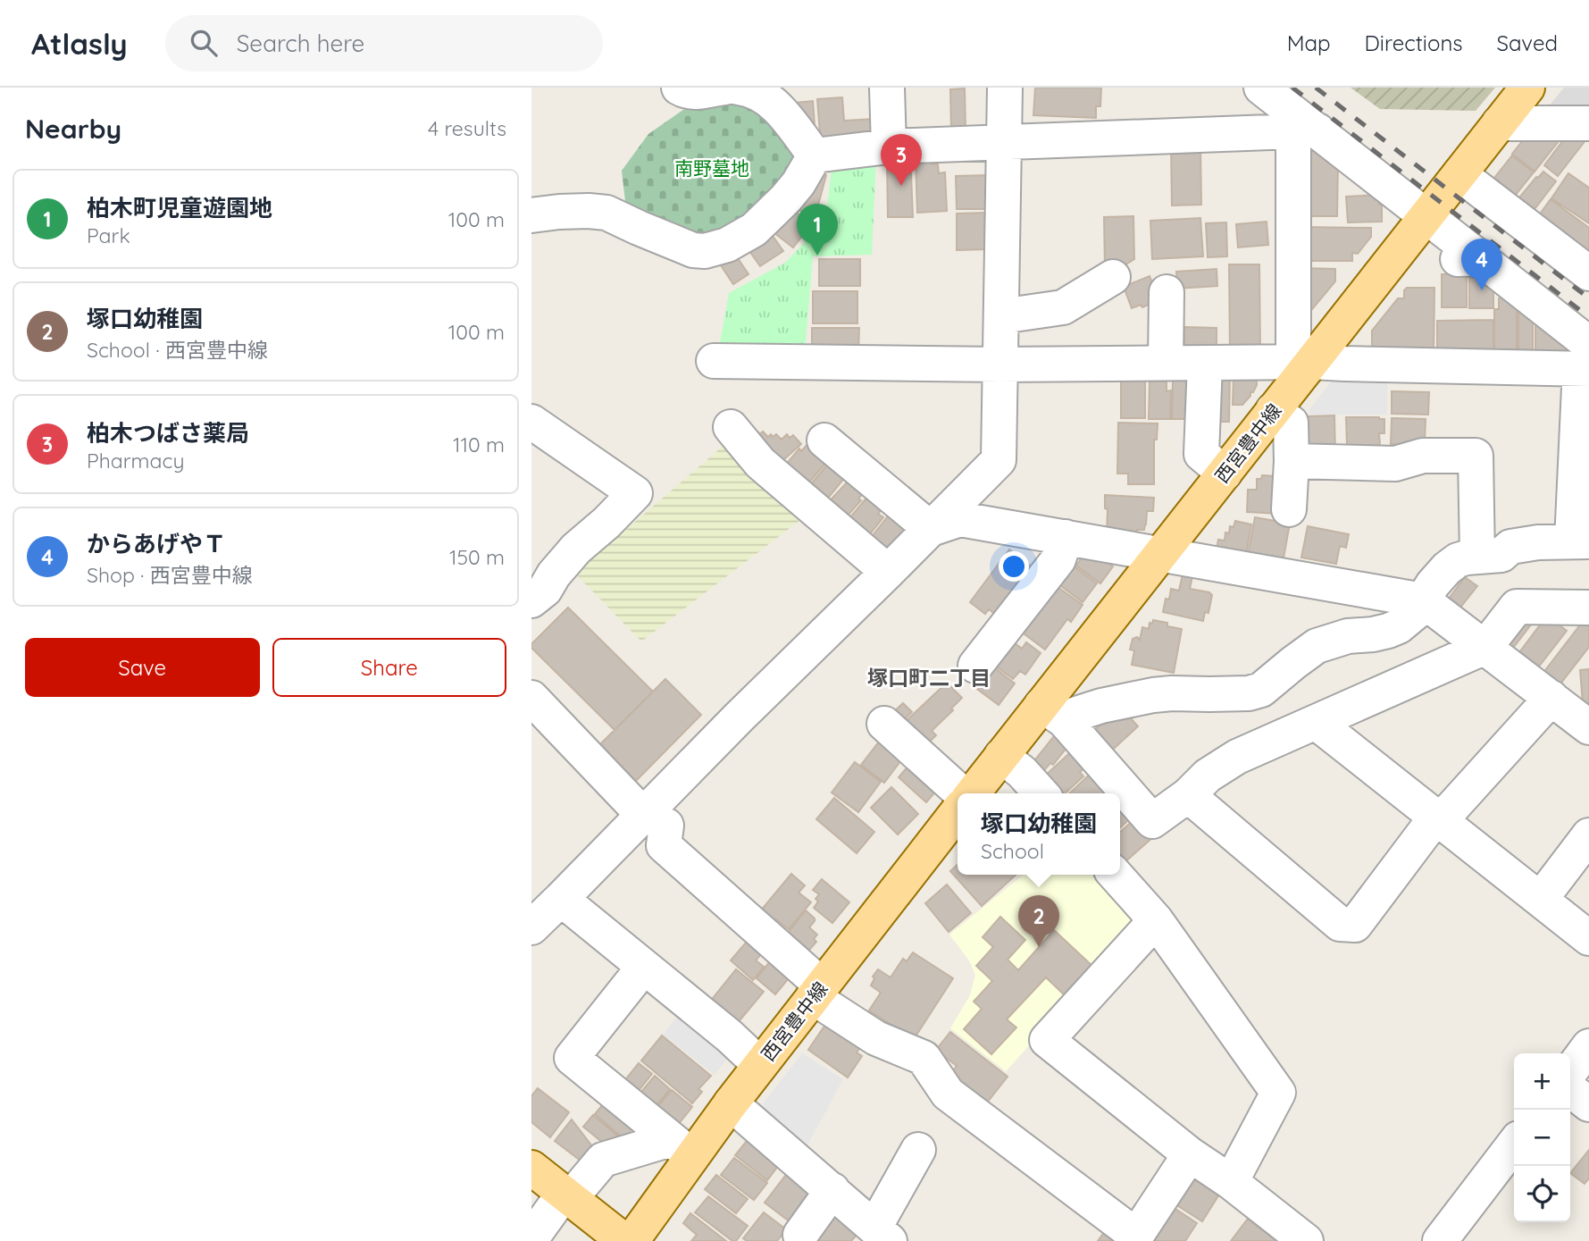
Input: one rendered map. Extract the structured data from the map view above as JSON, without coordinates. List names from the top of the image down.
{
  "streets": {
    "main road": ["西宮豊中線"]
  },
  "districts": ["塚口町二丁目"],
  "parks": ["南野墓地"],
  "page": {
    "header": "Atlasly",
    "search": "Search here",
    "nav": ["Map", "Directions", "Saved"],
    "heading": ["Nearby", "4 results"],
    "pins": [
      "3",
      "1",
      "4",
      "2"
    ],
    "list": [
      {
        "mark": "1",
        "name": "柏木町児童遊園地",
        "note": "Park",
        "value": "100 m"
      },
      {
        "mark": "2",
        "name": "塚口幼稚園",
        "note": "School · 西宮豊中線",
        "value": "100 m"
      },
      {
        "mark": "3",
        "name": "柏木つばさ薬局",
        "note": "Pharmacy",
        "value": "110 m"
      },
      {
        "mark": "4",
        "name": "からあげやＴ",
        "note": "Shop · 西宮豊中線",
        "value": "150 m"
      }
    ],
    "buttons": ["Save", "Share"],
    "popup": ["塚口幼稚園", "School"],
    "map_buttons": ["+", "−"]
  }
}
